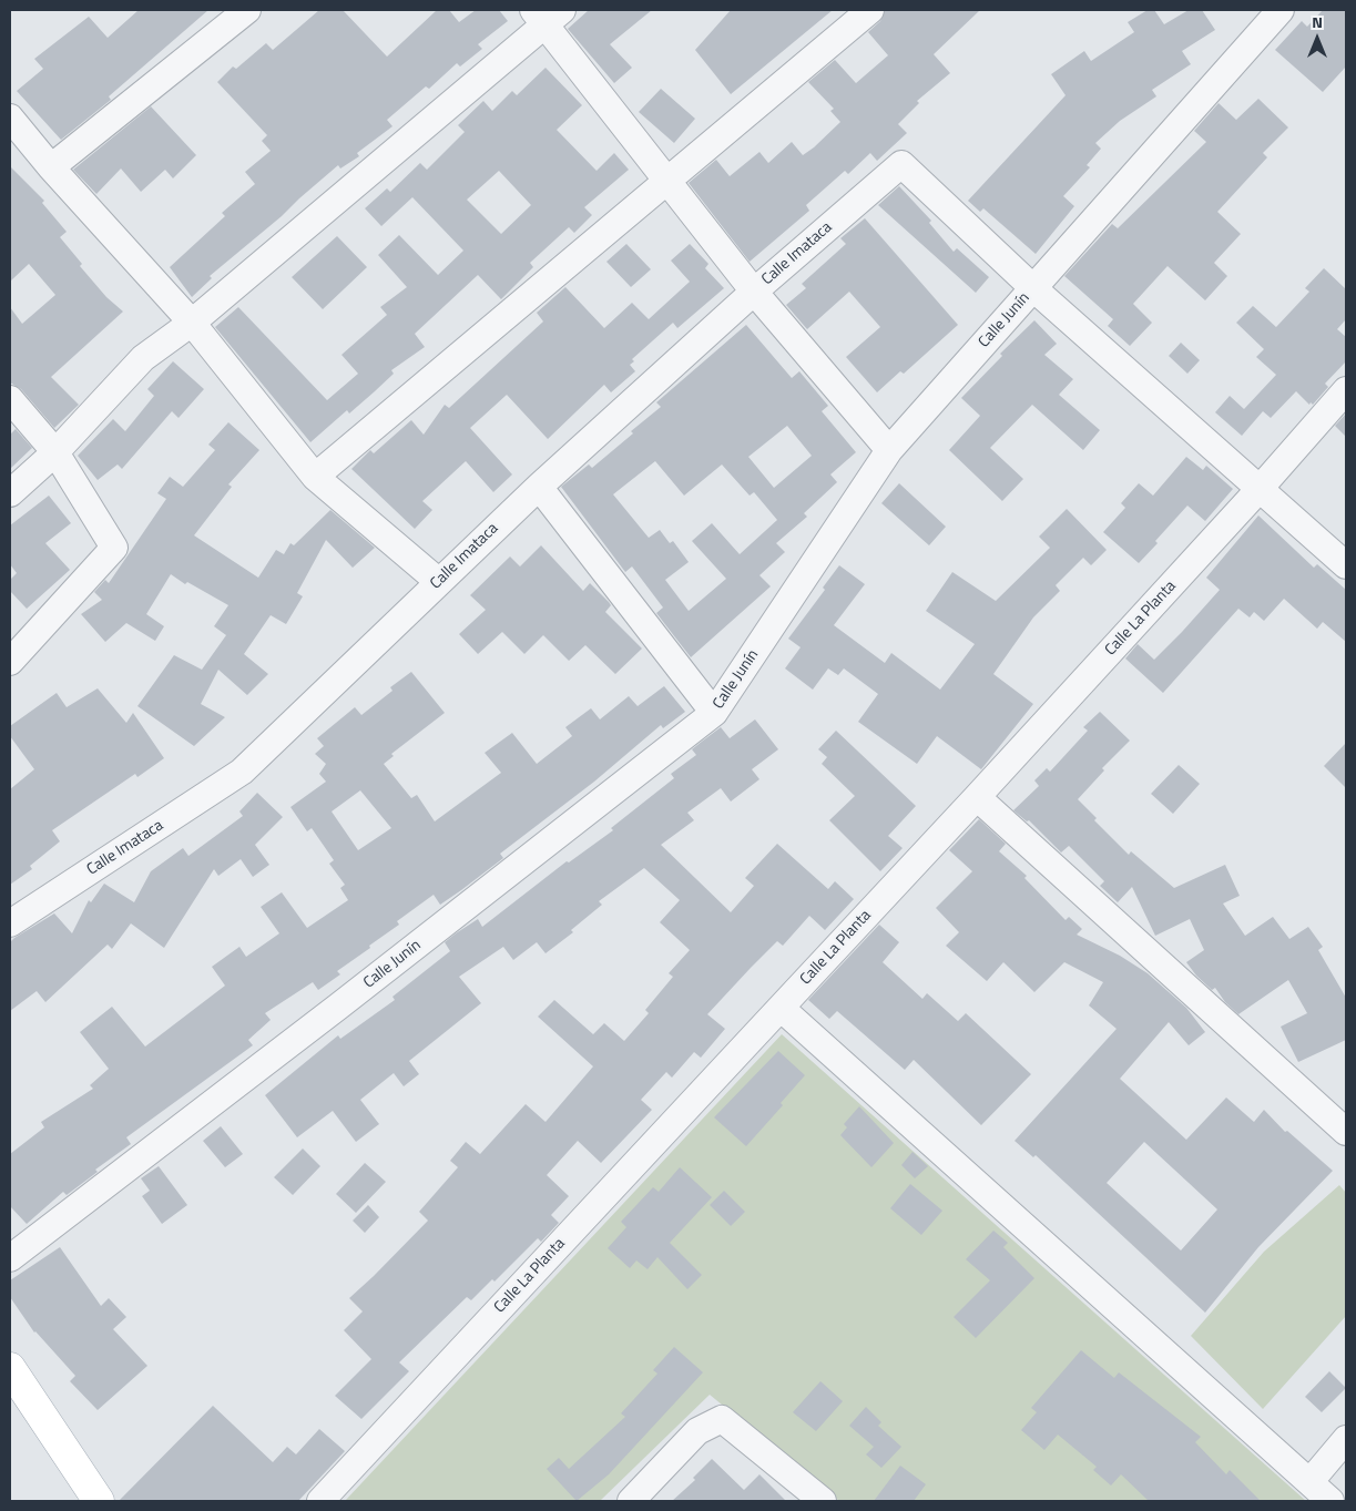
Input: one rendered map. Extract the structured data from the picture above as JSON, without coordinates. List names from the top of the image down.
{
  "streets": {
    "street": ["Calle Imataca", "Calle Junín", "Calle La Planta"]
  },
  "crossings": [
    ["Calle Imataca", "Calle Junín"]
  ],
  "north": "top"
}
